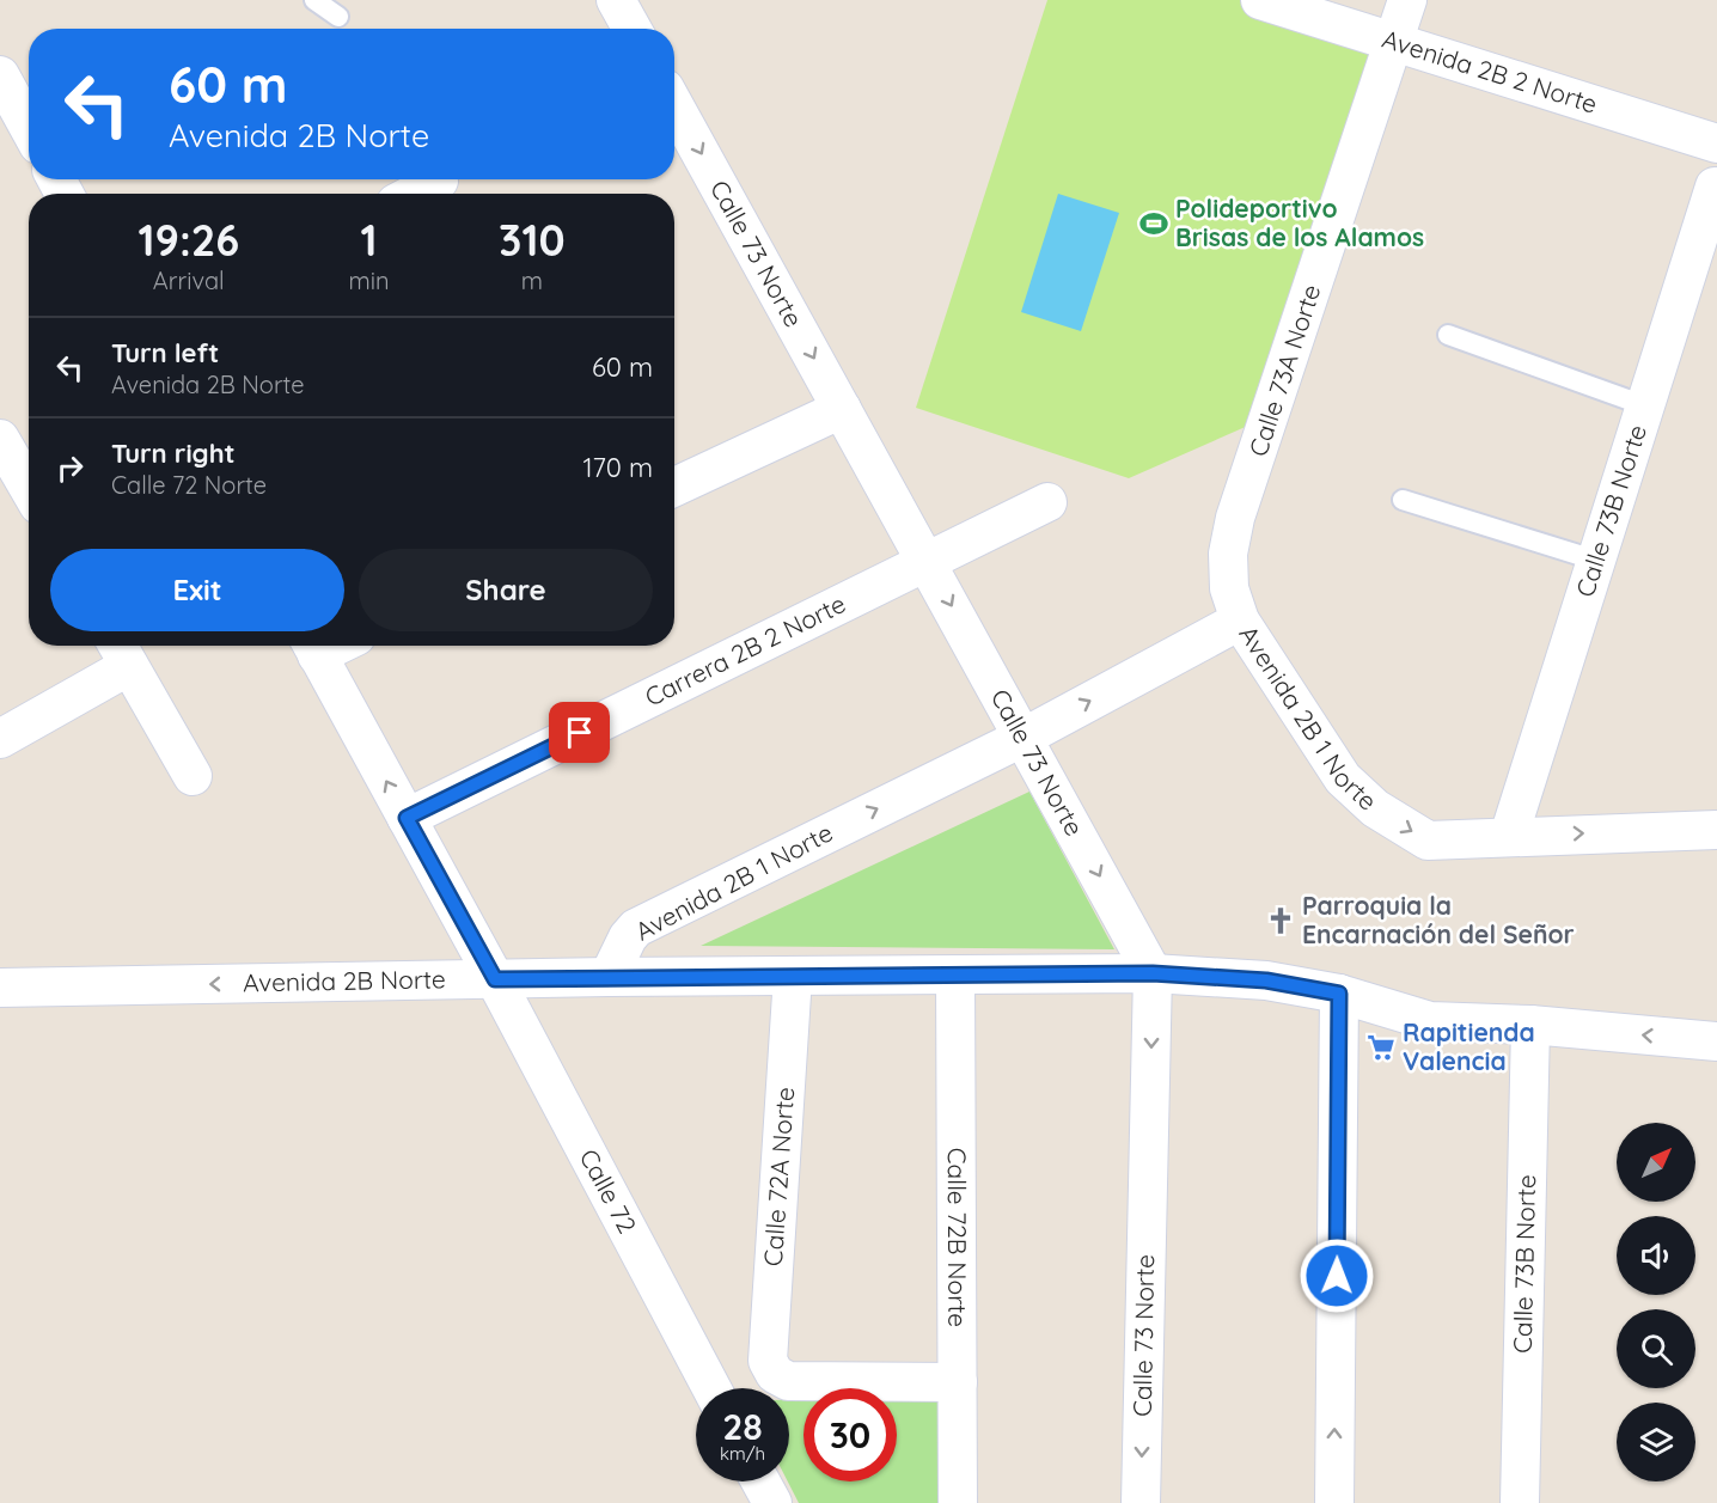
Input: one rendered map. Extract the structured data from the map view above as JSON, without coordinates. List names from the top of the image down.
{
  "streets": {
    "street": [
      "Avenida 2B 2 Norte",
      "Calle 73 Norte",
      "Calle 73A Norte",
      "Calle 73B Norte",
      "Carrera 2B 2 Norte",
      "Avenida 2B 1 Norte",
      "Avenida 2B Norte",
      "Calle 72A Norte",
      "Calle 72",
      "Calle 72B Norte"
    ]
  },
  "crossings": [
    ["Avenida 2B 2 Norte", "Calle 73A Norte"],
    ["Calle 73 Norte", "Carrera 2B 2 Norte"],
    ["Calle 73 Norte", "Avenida 2B 1 Norte"],
    ["Calle 73 Norte", "Avenida 2B Norte"],
    ["Calle 73A Norte", "Avenida 2B 1 Norte"],
    ["Calle 73B Norte", "Avenida 2B 1 Norte"],
    ["Calle 73B Norte", "Avenida 2B Norte"],
    ["Carrera 2B 2 Norte", "Calle 72"],
    ["Avenida 2B 1 Norte", "Avenida 2B Norte"],
    ["Avenida 2B Norte", "Calle 72A Norte"],
    ["Avenida 2B Norte", "Calle 72"],
    ["Avenida 2B Norte", "Calle 72B Norte"],
    ["Calle 72A Norte", "Calle 72B Norte"]
  ],
  "one_way": ["Avenida 2B 1 Norte", "Avenida 2B Norte"],
  "places": {
    "sports": ["Polideportivo Brisas de los Alamos"],
    "church": ["Parroquia la Encarnación del Señor"],
    "supermarket": ["Rapitienda Valencia"]
  },
  "north": "top right",
  "page": {
    "turn": ["60 m", "Avenida 2B Norte"],
    "eta": [
      "19:26",
      "Arrival",
      "1",
      "min",
      "310",
      "m"
    ],
    "list": [
      {
        "name": "Turn left",
        "note": "Avenida 2B Norte",
        "value": "60 m"
      },
      {
        "name": "Turn right",
        "note": "Calle 72 Norte",
        "value": "170 m"
      }
    ],
    "buttons": ["Exit", "Share"],
    "speed": "28 km/h",
    "limit": "30"
  }
}
